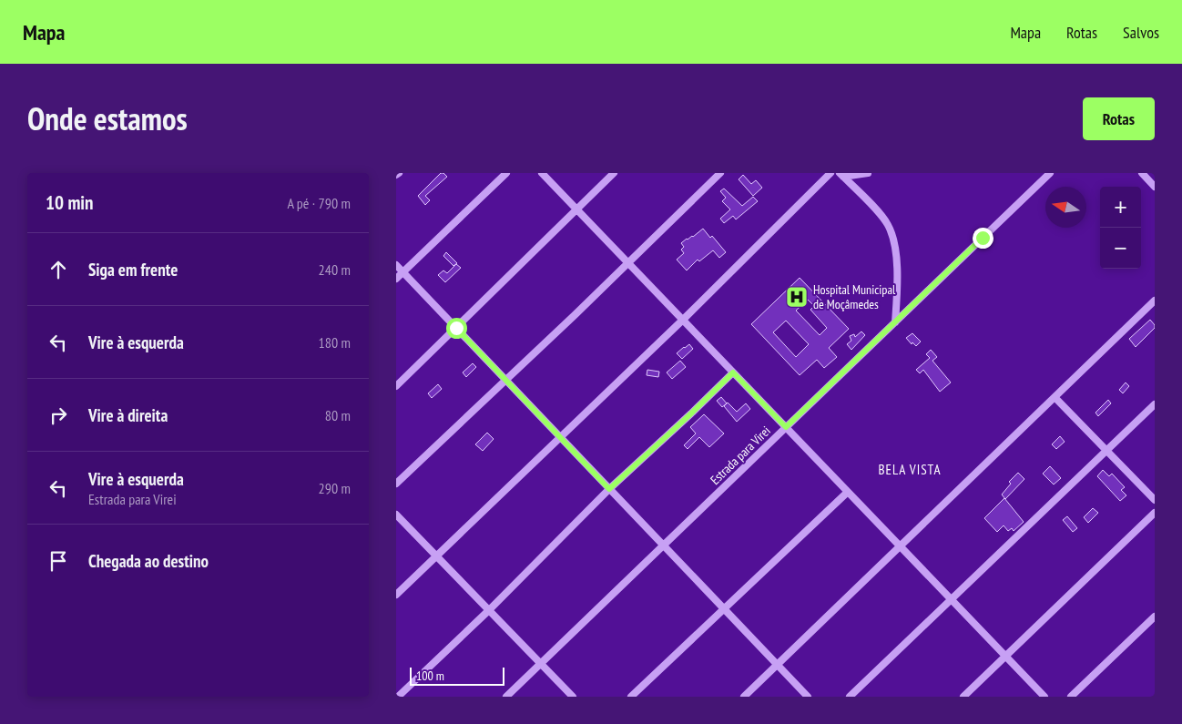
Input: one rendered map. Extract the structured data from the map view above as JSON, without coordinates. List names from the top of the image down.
{
  "streets": {
    "street": ["Estrada para Virei"]
  },
  "districts": ["BELA VISTA"],
  "places": {
    "hospital": ["Hospital Municipal de Moçâmedes"]
  },
  "scale_bar": "100 m",
  "north": "left",
  "page": {
    "header": "Mapa",
    "nav": ["Mapa", "Rotas", "Salvos"],
    "title": "Onde estamos",
    "buttons": "Rotas",
    "heading": ["10 min", "A pé · 790 m"],
    "map_buttons": ["+", "−"],
    "list": [
      ["Siga em frente", "240 m"],
      ["Vire à esquerda", "180 m"],
      ["Vire à direita", "80 m"],
      ["Vire à esquerda", "Estrada para Virei", "290 m"],
      "Chegada ao destino"
    ],
    "scale": "100 m"
  }
}
